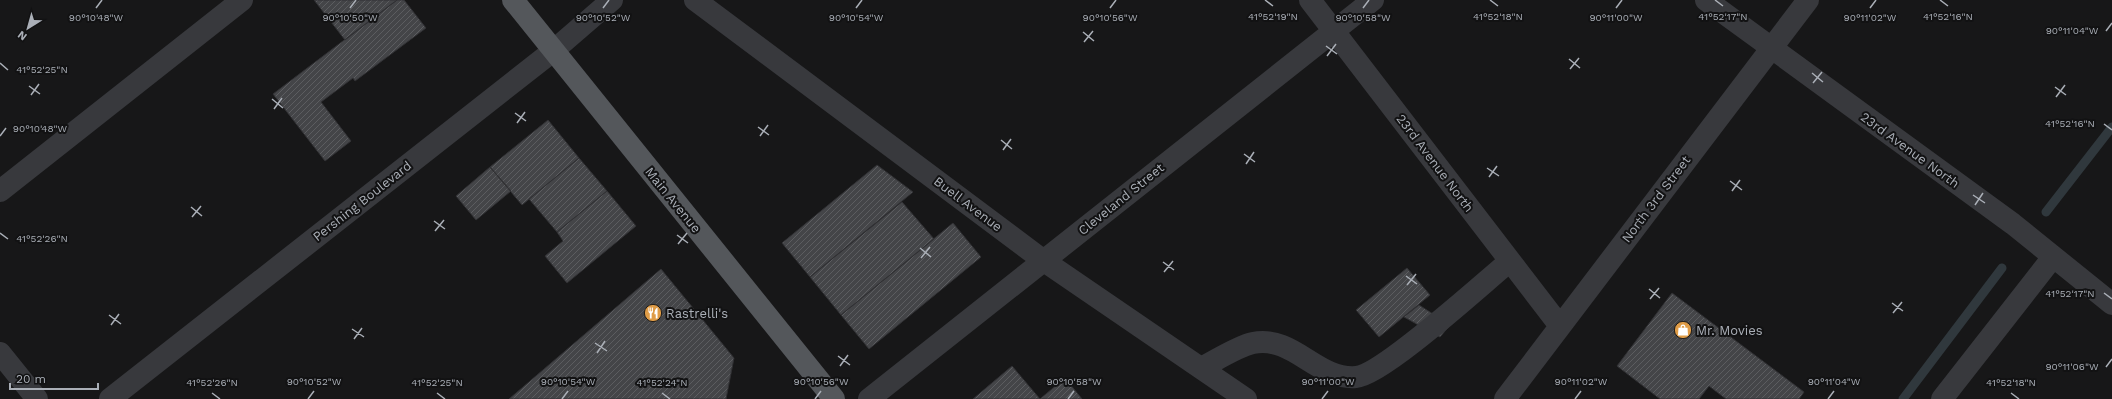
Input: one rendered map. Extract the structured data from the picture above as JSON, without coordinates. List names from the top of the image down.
{
  "streets": {
    "main road": ["Main Avenue"],
    "street": [
      "23rd Avenue North",
      "Cleveland Street",
      "North 3rd Street",
      "Pershing Boulevard",
      "Buell Avenue"
    ]
  },
  "crossings": [
    ["23rd Avenue North", "Cleveland Street"],
    ["23rd Avenue North", "North 3rd Street"],
    ["Cleveland Street", "Buell Avenue"],
    ["Main Avenue", "Pershing Boulevard"]
  ],
  "places": {
    "restaurant": ["Rastrelli's"],
    "shop": ["Mr. Movies"]
  },
  "scale_bar": "20 m",
  "north": "bottom left",
  "coordinates": [
    "41°52'19\"N",
    "41°52'18\"N",
    "41°52'17\"N",
    "41°52'16\"N",
    "90°10'48\"W",
    "90°10'50\"W",
    "90°10'52\"W",
    "90°10'54\"W",
    "90°10'56\"W",
    "90°10'58\"W",
    "90°11'00\"W",
    "90°11'02\"W",
    "90°11'04\"W",
    "41°52'25\"N",
    "41°52'26\"N",
    "90°11'06\"W",
    "41°52'24\"N"
  ]
}
